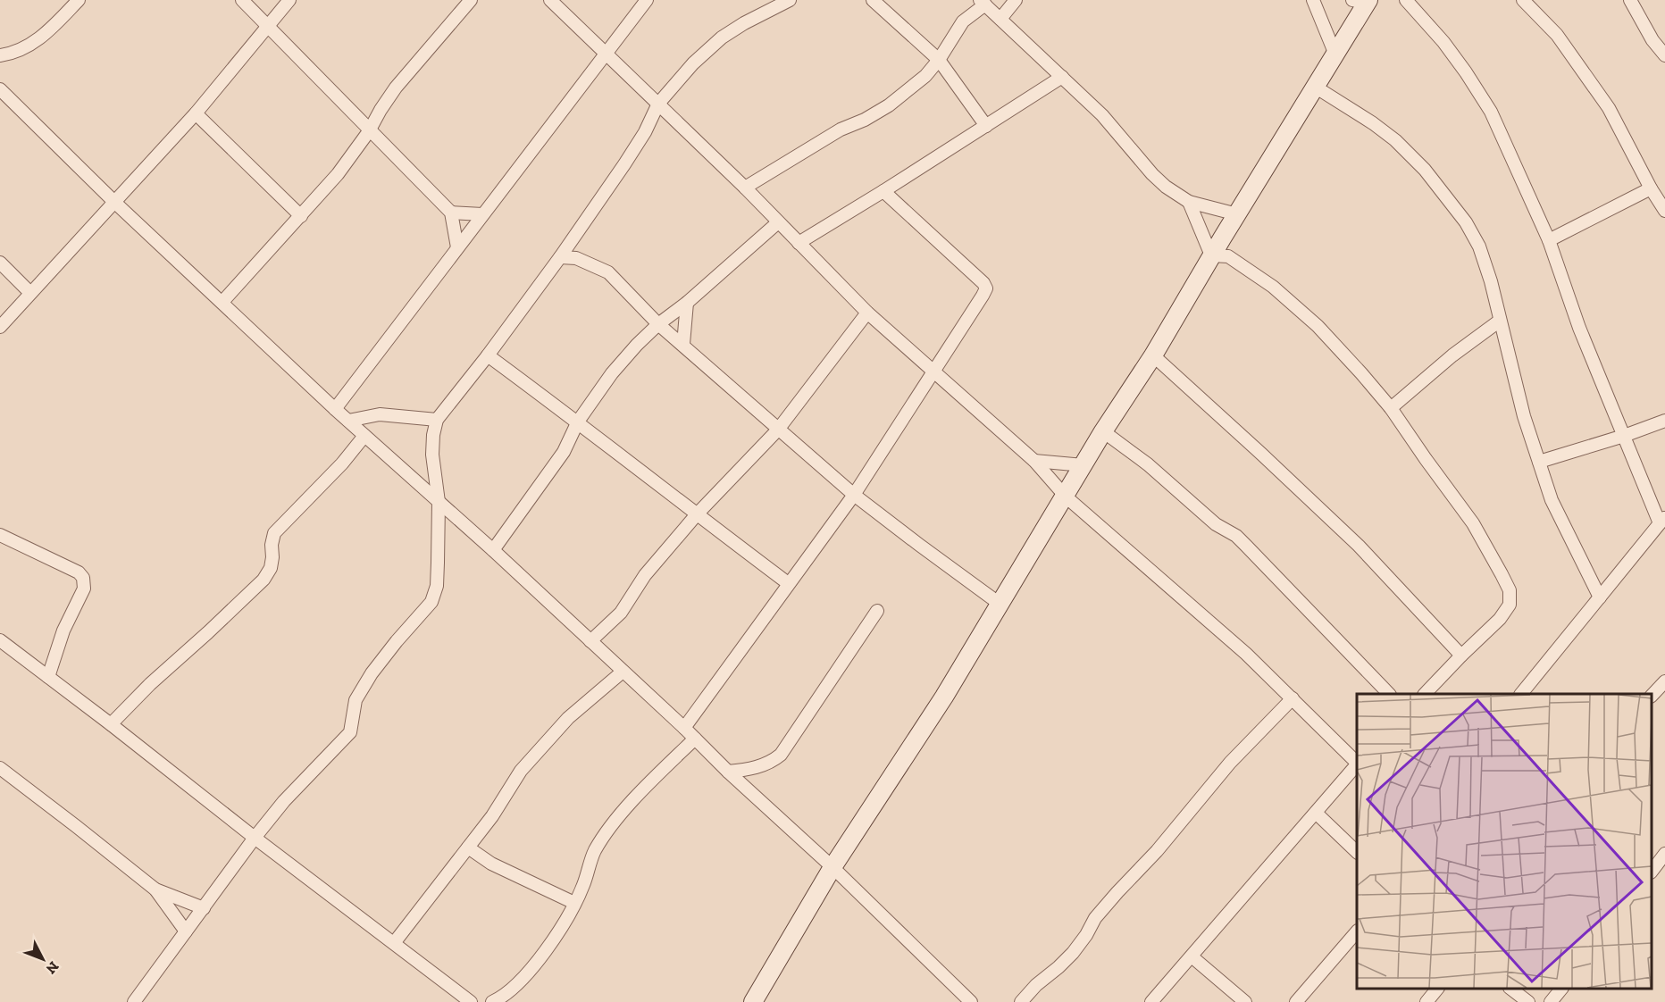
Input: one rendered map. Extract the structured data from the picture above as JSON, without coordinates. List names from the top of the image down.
{
  "north": "bottom right"
}
